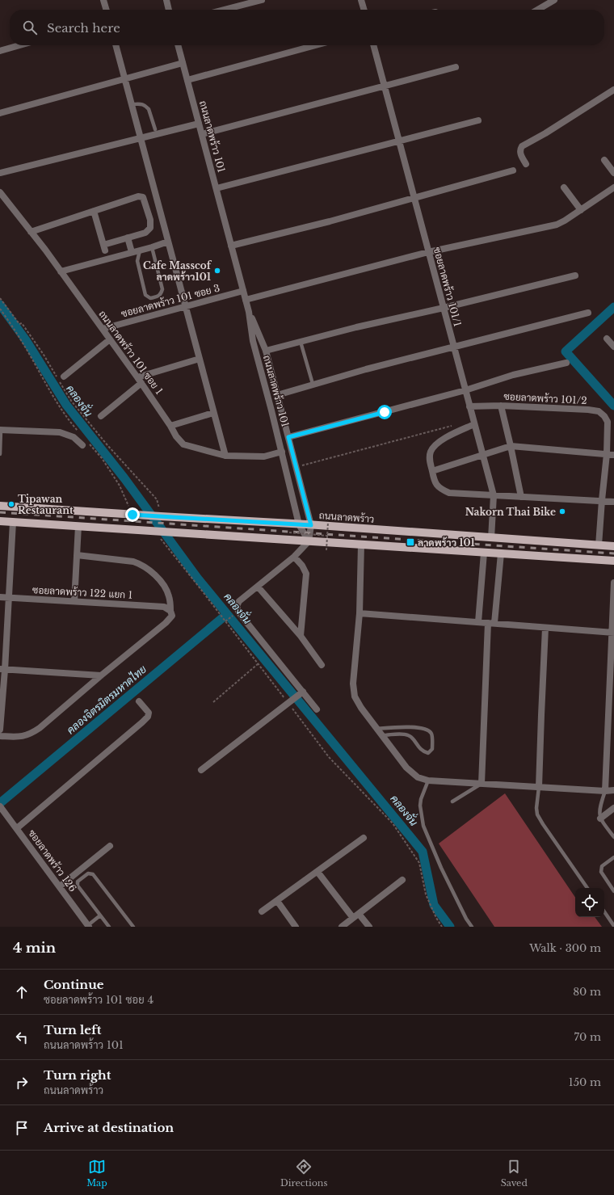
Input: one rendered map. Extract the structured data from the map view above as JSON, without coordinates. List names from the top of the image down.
{
  "streets": {
    "main road": ["ถนนลาดพร้าว"],
    "street": [
      "ถนนลาดพร้าว 101",
      "ซอยลาดพร้าว 101/1",
      "ซอยลาดพร้าว 101 ซอย 3",
      "ถนนลาดพร้าว 101 ซอย 1",
      "ซอยลาดพร้าว 101/2",
      "ซอยลาดพร้าว 122 แยก 1",
      "ซอยลาดพร้าว 126"
    ]
  },
  "crossings": [
    ["ถนนลาดพร้าว 101", "ซอยลาดพร้าว 101 ซอย 3"],
    ["ถนนลาดพร้าว 101", "ถนนลาดพร้าว 101 ซอย 1"],
    ["ถนนลาดพร้าว 101", "ถนนลาดพร้าว"],
    ["ซอยลาดพร้าว 101/1", "ซอยลาดพร้าว 101/2"],
    ["ซอยลาดพร้าว 101/1", "ถนนลาดพร้าว"],
    ["ซอยลาดพร้าว 101 ซอย 3", "ถนนลาดพร้าว 101 ซอย 1"],
    ["ซอยลาดพร้าว 101/2", "ถนนลาดพร้าว"]
  ],
  "water": ["คลองจั่น", "คลองจิตรมิตรมหาดไทย"],
  "places": {
    "other": ["Cafe Masscof ลาดพร้าว101", "Tipawan Restaurant", "Nakorn Thai Bike"],
    "transit": ["ลาดพร้าว 101"]
  },
  "page": {
    "search": "Search here",
    "heading": ["4 min", "Walk · 300 m"],
    "list": [
      ["Continue", "ซอยลาดพร้าว 101 ซอย 4", "80 m"],
      ["Turn left", "ถนนลาดพร้าว 101", "70 m"],
      ["Turn right", "ถนนลาดพร้าว", "150 m"],
      "Arrive at destination"
    ],
    "nav": ["Map", "Directions", "Saved"]
  }
}
